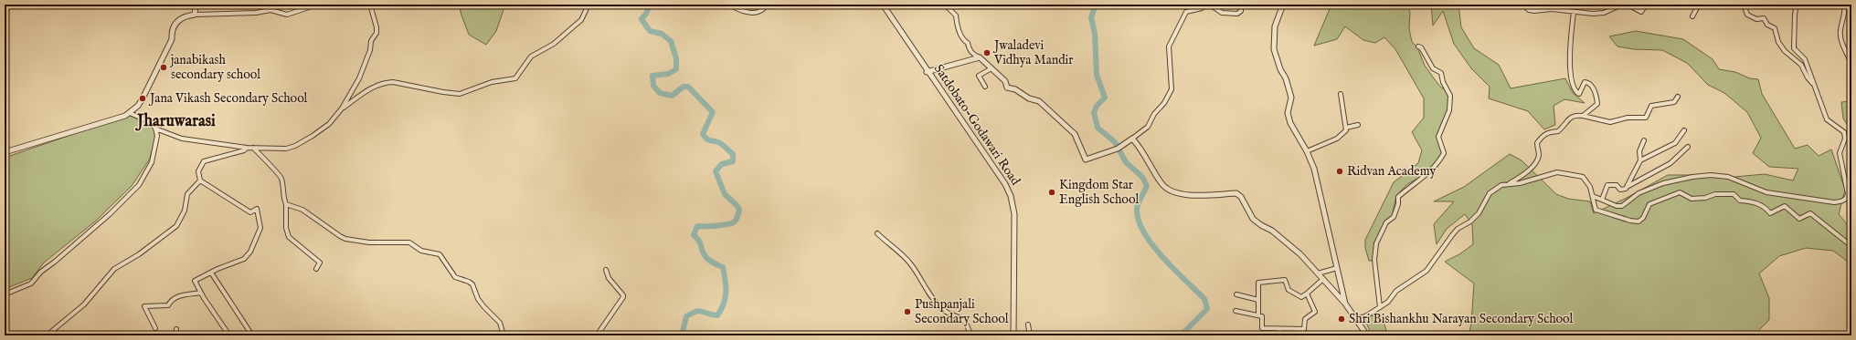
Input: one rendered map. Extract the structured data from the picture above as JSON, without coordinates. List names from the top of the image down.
{
  "streets": {
    "street": ["Satdobato-Godawari Road"]
  },
  "districts": ["Jharuwarasi"],
  "places": [
    "Jwaladevi Vidhya Mandir",
    "janabikash secondary school",
    "Jana Vikash Secondary School",
    "Ridvan Academy",
    "Kingdom Star English School",
    "Pushpanjali Secondary School",
    "Shri Bishankhu Narayan Secondary School"
  ]
}
